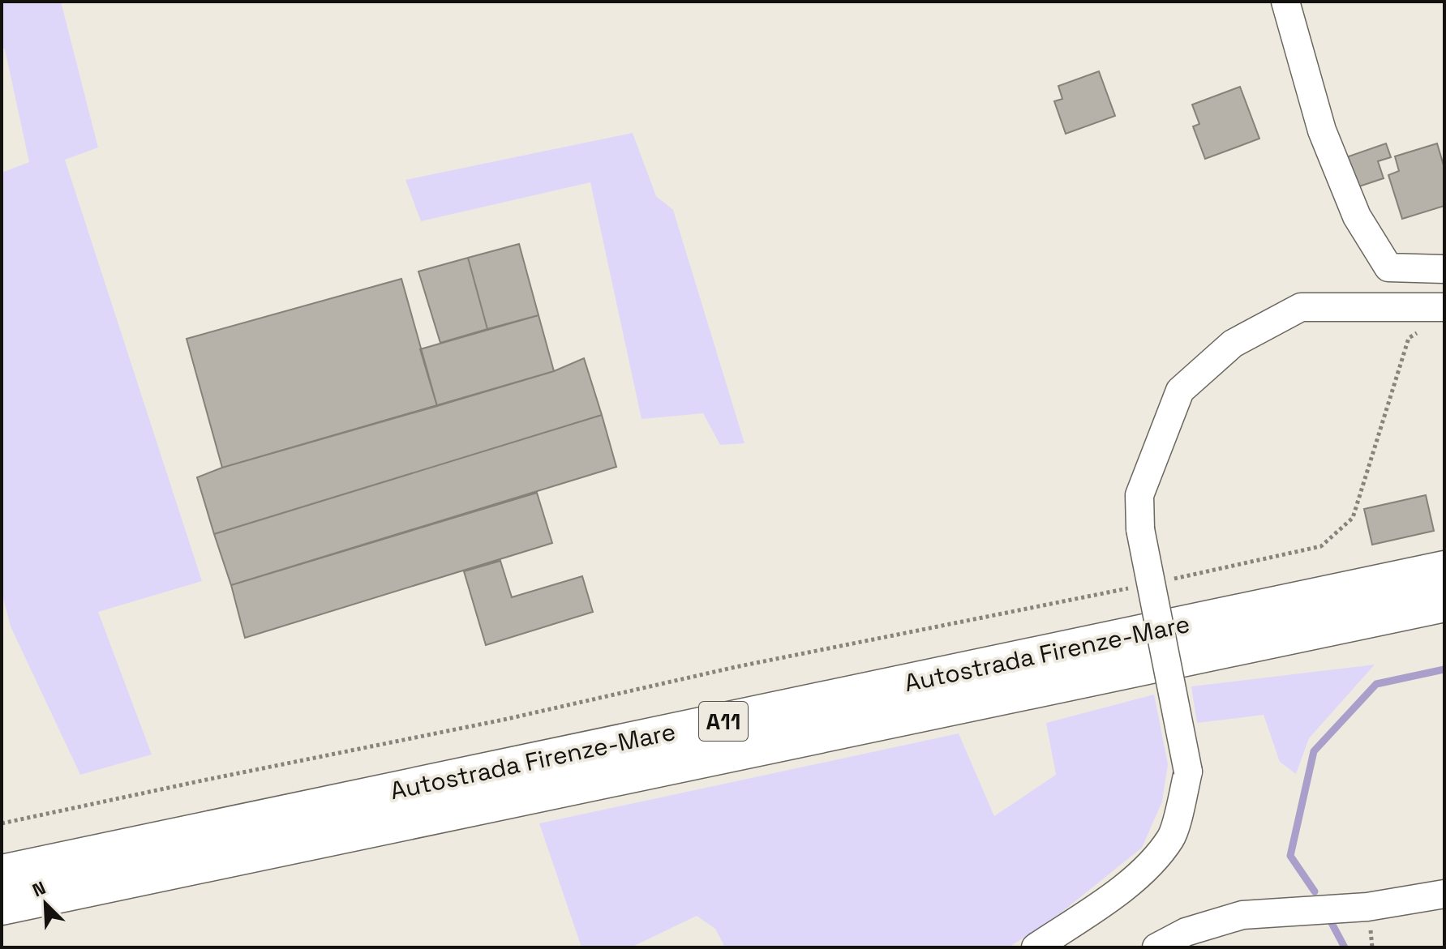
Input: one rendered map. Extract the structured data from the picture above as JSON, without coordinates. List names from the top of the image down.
{
  "streets": {
    "highway": ["Autostrada Firenze-Mare", "A11"]
  },
  "north": "top left"
}
